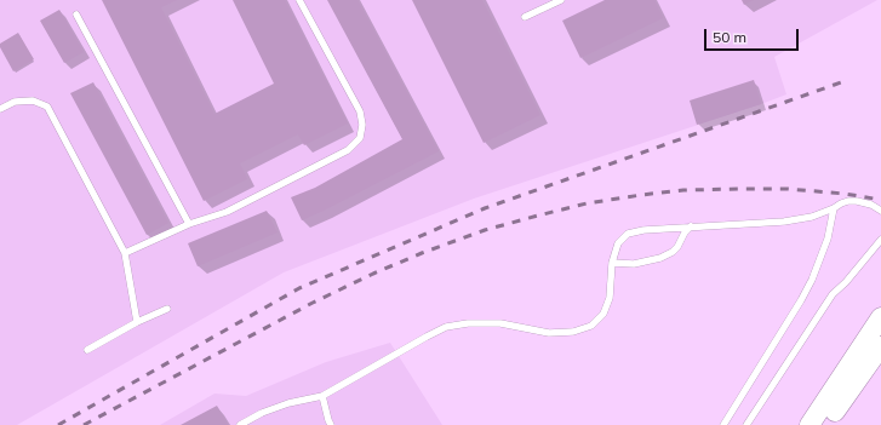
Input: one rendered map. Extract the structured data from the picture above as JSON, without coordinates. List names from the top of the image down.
{
  "scale_bar": "50 m"
}
